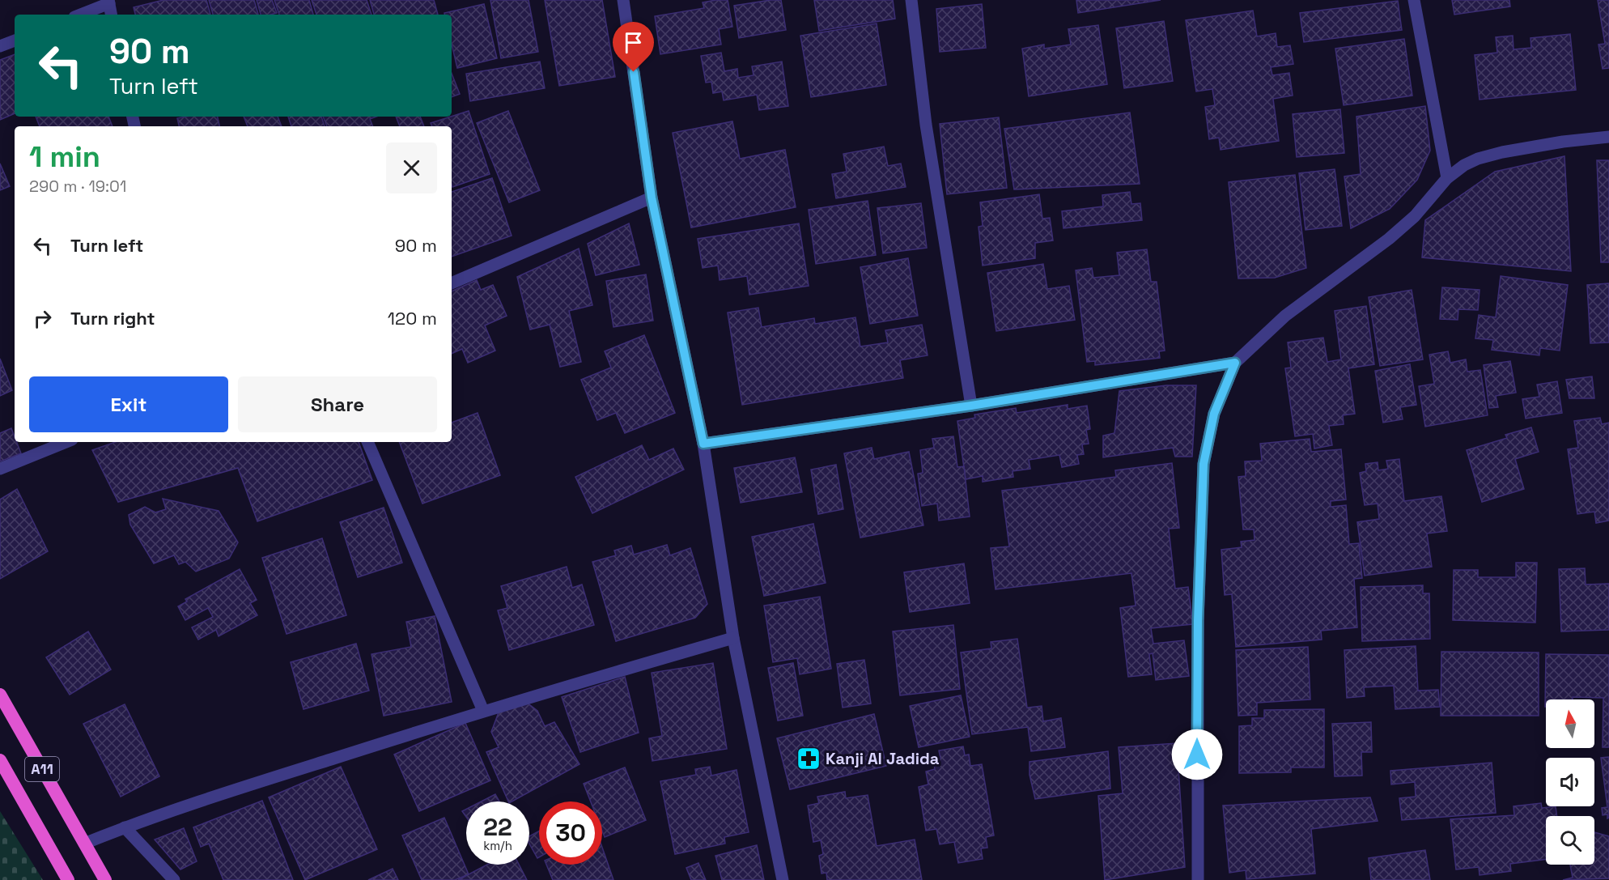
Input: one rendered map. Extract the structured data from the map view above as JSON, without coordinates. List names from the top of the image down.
{
  "streets": {
    "highway": ["A11"]
  },
  "places": {
    "pharmacy": ["Kanji Al Jadida"]
  },
  "north": "top",
  "page": {
    "turn": ["90 m", "Turn left"],
    "heading": ["1 min", "290 m · 19:01"],
    "list": [
      {
        "name": "Turn left",
        "value": "90 m"
      },
      {
        "name": "Turn right",
        "value": "120 m"
      }
    ],
    "buttons": ["Exit", "Share"],
    "speed": "22 km/h",
    "limit": "30"
  }
}
